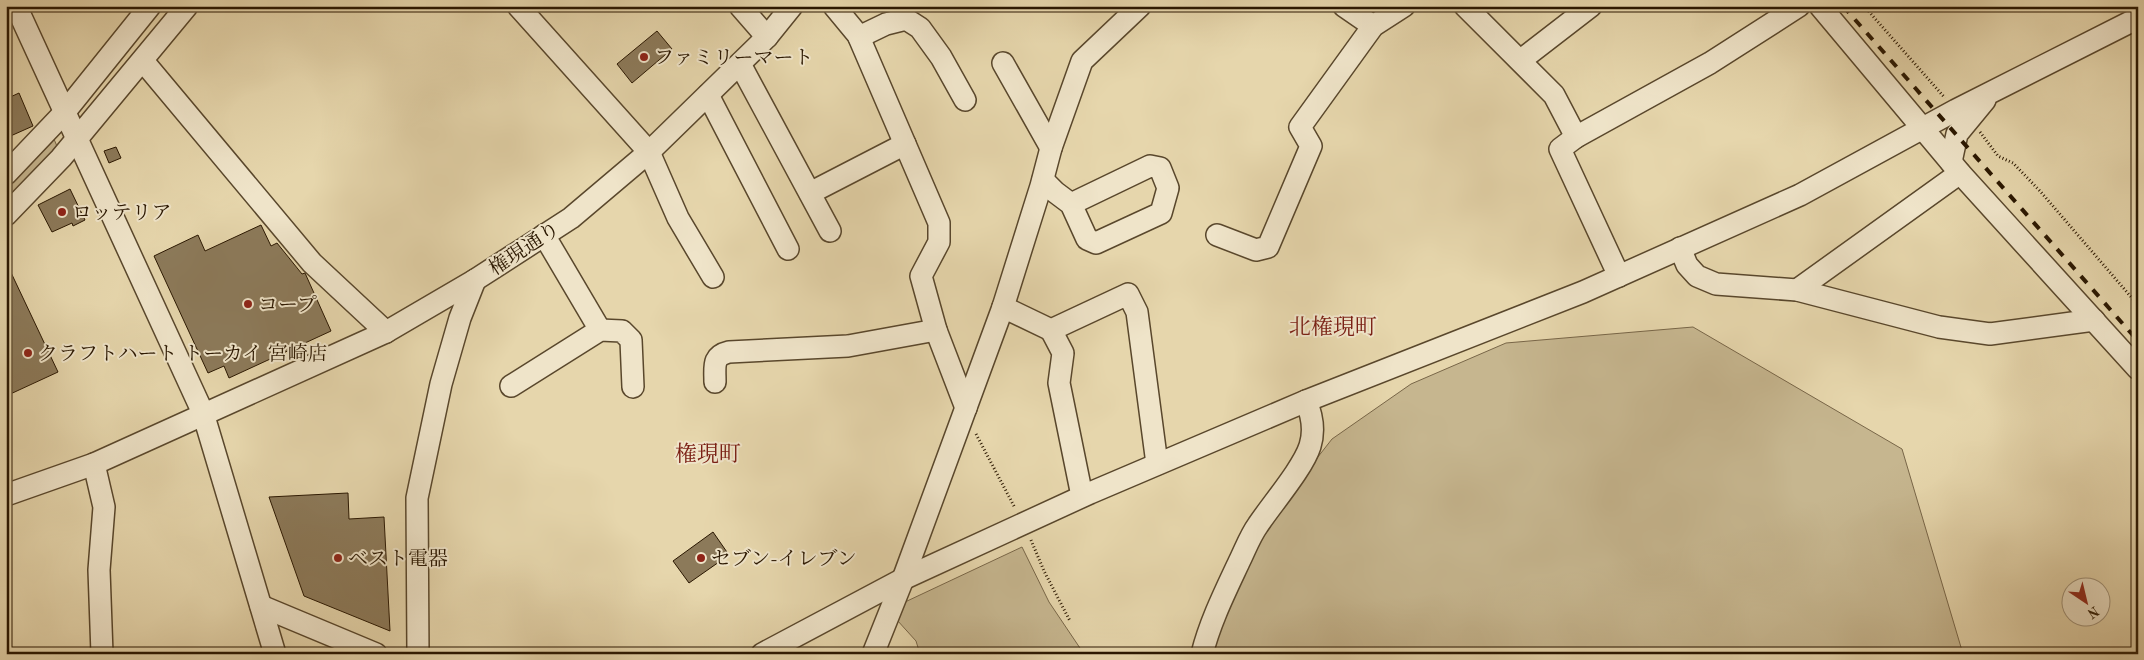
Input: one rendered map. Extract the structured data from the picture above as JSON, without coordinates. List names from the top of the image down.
{
  "streets": {
    "street": ["権現通り"]
  },
  "districts": ["北権現町", "権現町"],
  "places": [
    "ファミリーマート",
    "ロッテリア",
    "コープ",
    "クラフトハート トーカイ 宮崎店",
    "ベスト電器",
    "セブン-イレブン"
  ],
  "north": "bottom right"
}
